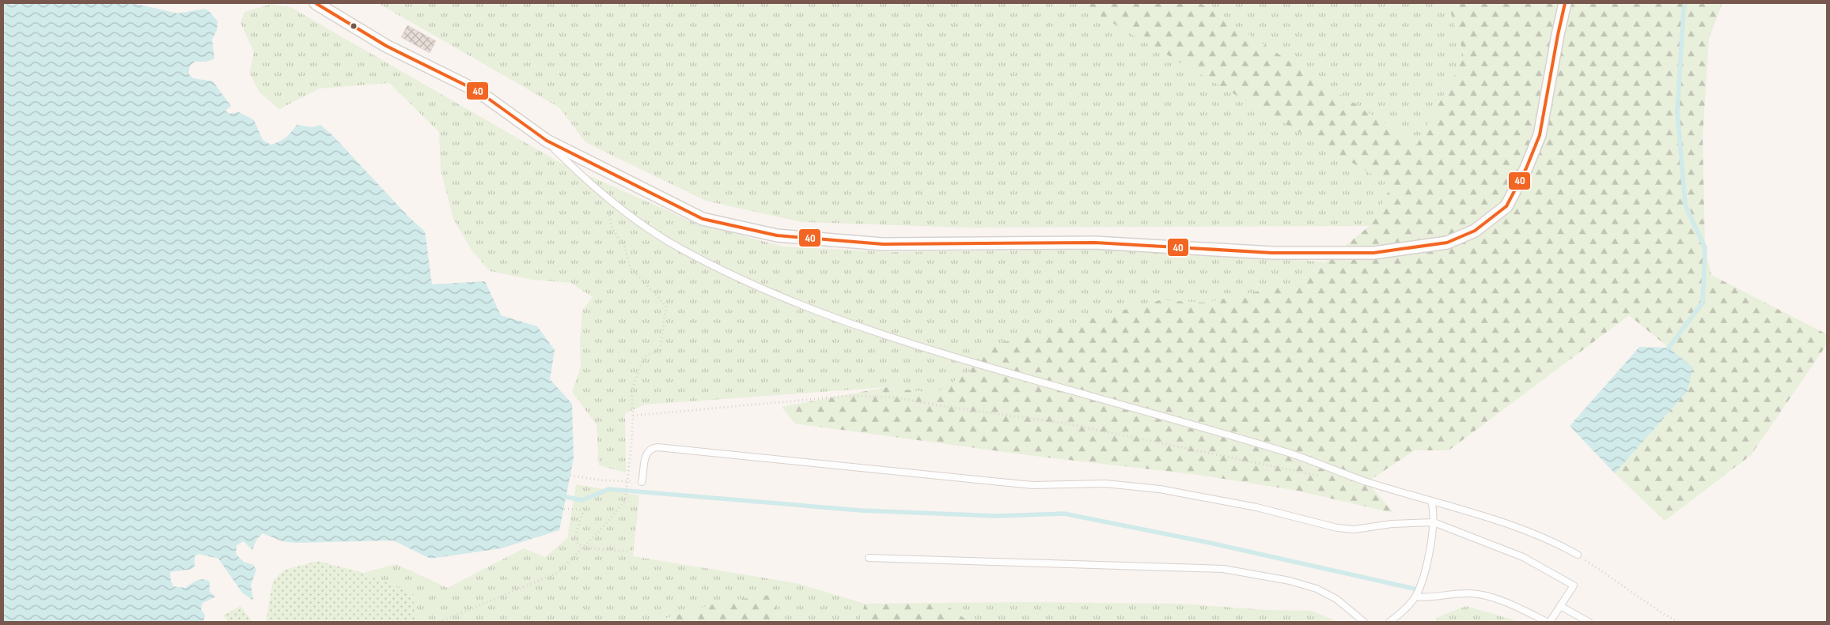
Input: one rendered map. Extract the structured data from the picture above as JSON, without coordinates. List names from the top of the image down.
{
  "lines": ["transit line 40"]
}
